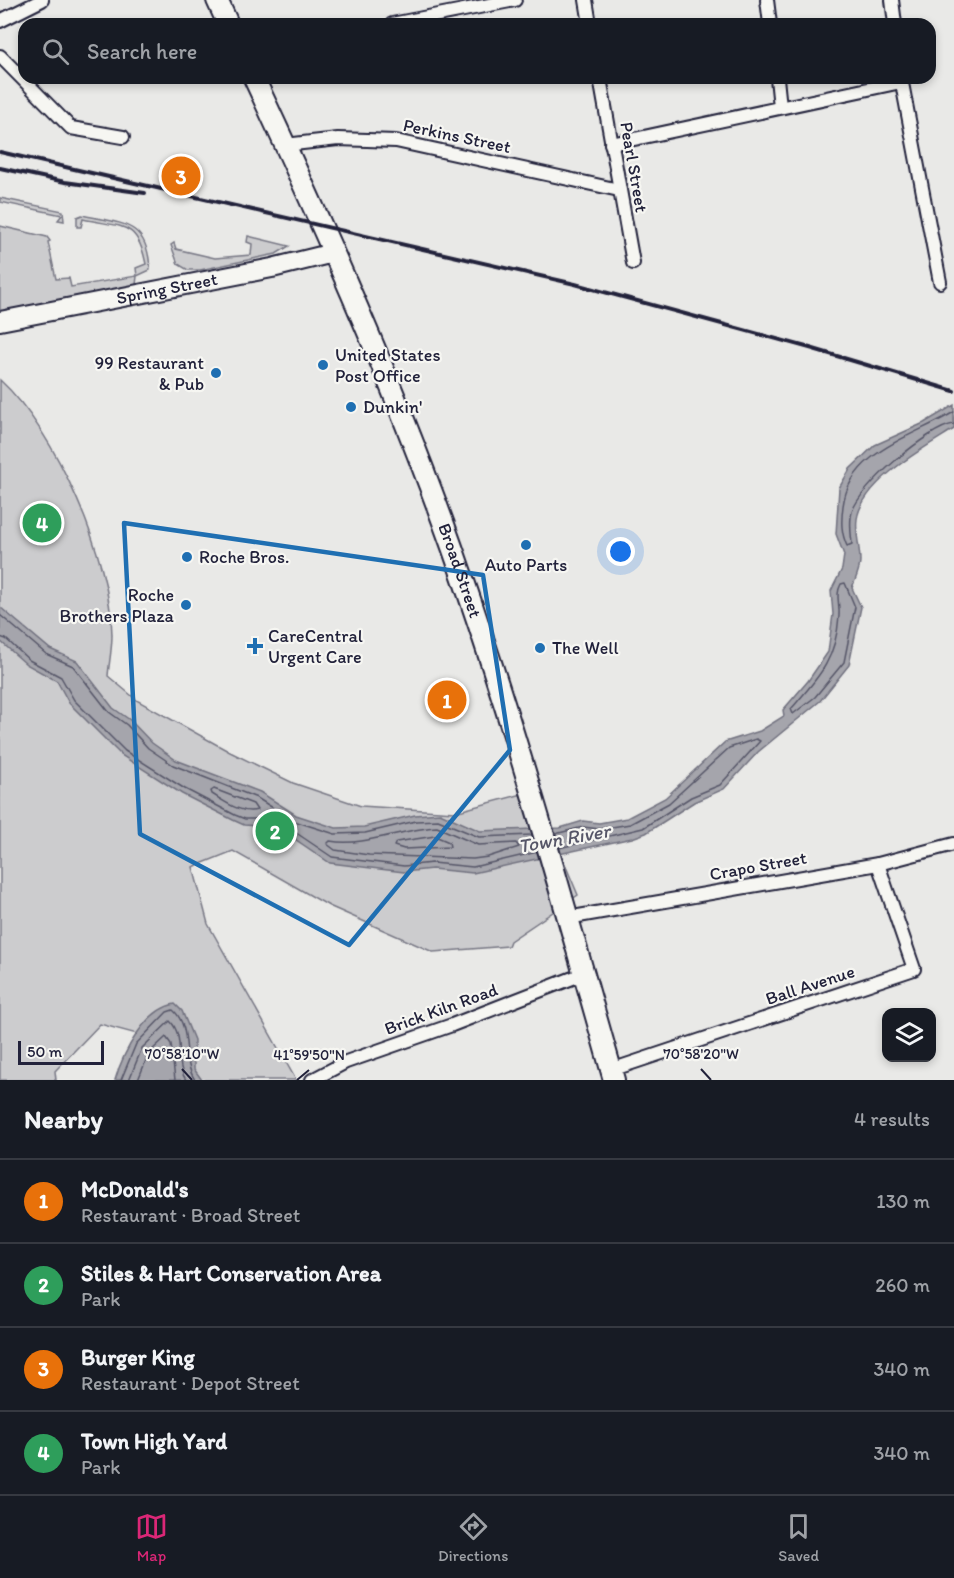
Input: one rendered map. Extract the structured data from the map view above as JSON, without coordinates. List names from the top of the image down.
{
  "streets": {
    "main road": ["Broad Street"],
    "street": [
      "Perkins Street",
      "Pearl Street",
      "Spring Street",
      "Crapo Street",
      "Ball Avenue",
      "Brick Kiln Road"
    ]
  },
  "crossings": [
    ["Perkins Street", "Pearl Street"],
    ["Perkins Street", "Broad Street"],
    ["Spring Street", "Broad Street"],
    ["Broad Street", "Crapo Street"],
    ["Broad Street", "Ball Avenue"],
    ["Broad Street", "Brick Kiln Road"],
    ["Crapo Street", "Ball Avenue"]
  ],
  "water": ["Town River"],
  "places": {
    "other": [
      "United States Post Office",
      "99 Restaurant & Pub",
      "Dunkin'",
      "Auto Parts",
      "Roche Bros.",
      "Roche Brothers Plaza",
      "The Well"
    ],
    "health": ["CareCentral Urgent Care"]
  },
  "scale_bar": "50 m",
  "page": {
    "search": "Search here",
    "pins": [
      "3",
      "4",
      "1",
      "2"
    ],
    "scale": "50 m",
    "heading": ["Nearby", "4 results"],
    "list": [
      {
        "mark": "1",
        "name": "McDonald's",
        "note": "Restaurant · Broad Street",
        "value": "130 m"
      },
      {
        "mark": "2",
        "name": "Stiles & Hart Conservation Area",
        "note": "Park",
        "value": "260 m"
      },
      {
        "mark": "3",
        "name": "Burger King",
        "note": "Restaurant · Depot Street",
        "value": "340 m"
      },
      {
        "mark": "4",
        "name": "Town High Yard",
        "note": "Park",
        "value": "340 m"
      }
    ],
    "nav": ["Map", "Directions", "Saved"]
  },
  "coordinates": ["70°58'10\"W", "70°58'20\"W", "41°59'50\"N"]
}
